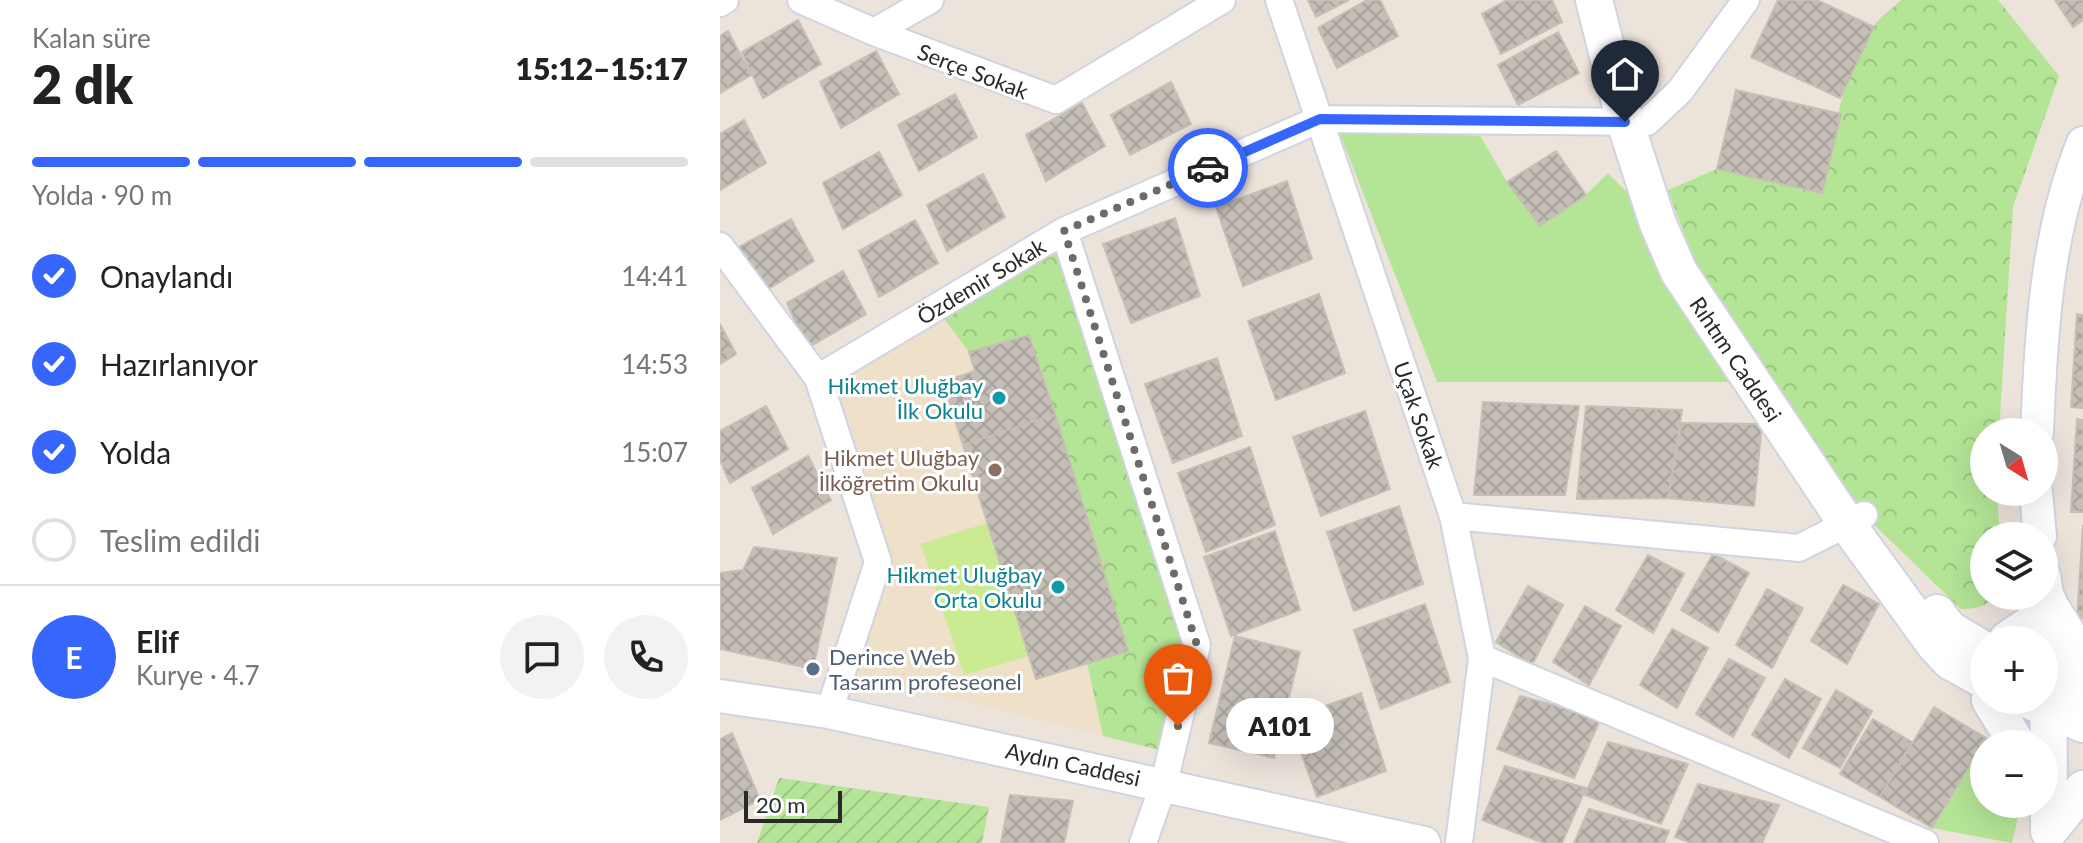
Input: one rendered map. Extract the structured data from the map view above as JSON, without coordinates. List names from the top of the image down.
{
  "streets": {
    "main road": ["Rıhtım Caddesi"],
    "street": [
      "Serçe Sokak",
      "Özdemir Sokak",
      "Uçak Sokak",
      "Aydın Caddesi"
    ]
  },
  "crossings": [
    ["Özdemir Sokak", "Rıhtım Caddesi"],
    ["Özdemir Sokak", "Uçak Sokak"]
  ],
  "places": [
    "Hikmet Uluğbay İlk Okulu",
    "Hikmet Uluğbay İlköğretim Okulu",
    "Hikmet Uluğbay Orta Okulu",
    "Derince Web Tasarım profeseonel",
    "A101"
  ],
  "scale_bar": "20 m",
  "north": "bottom right",
  "page": {
    "heading": ["2 dk", "Kalan süre", "15:12–15:17"],
    "panel": ["Elif", "Kurye · 4.7"],
    "bar": "Yolda · 90 m",
    "list": [
      ["Onaylandı", "14:41"],
      ["Hazırlanıyor", "14:53"],
      ["Yolda", "15:07"],
      "Teslim edildi"
    ],
    "map_buttons": ["+", "−"],
    "round": "E",
    "bubble": "A101",
    "scale": "20 m"
  }
}
